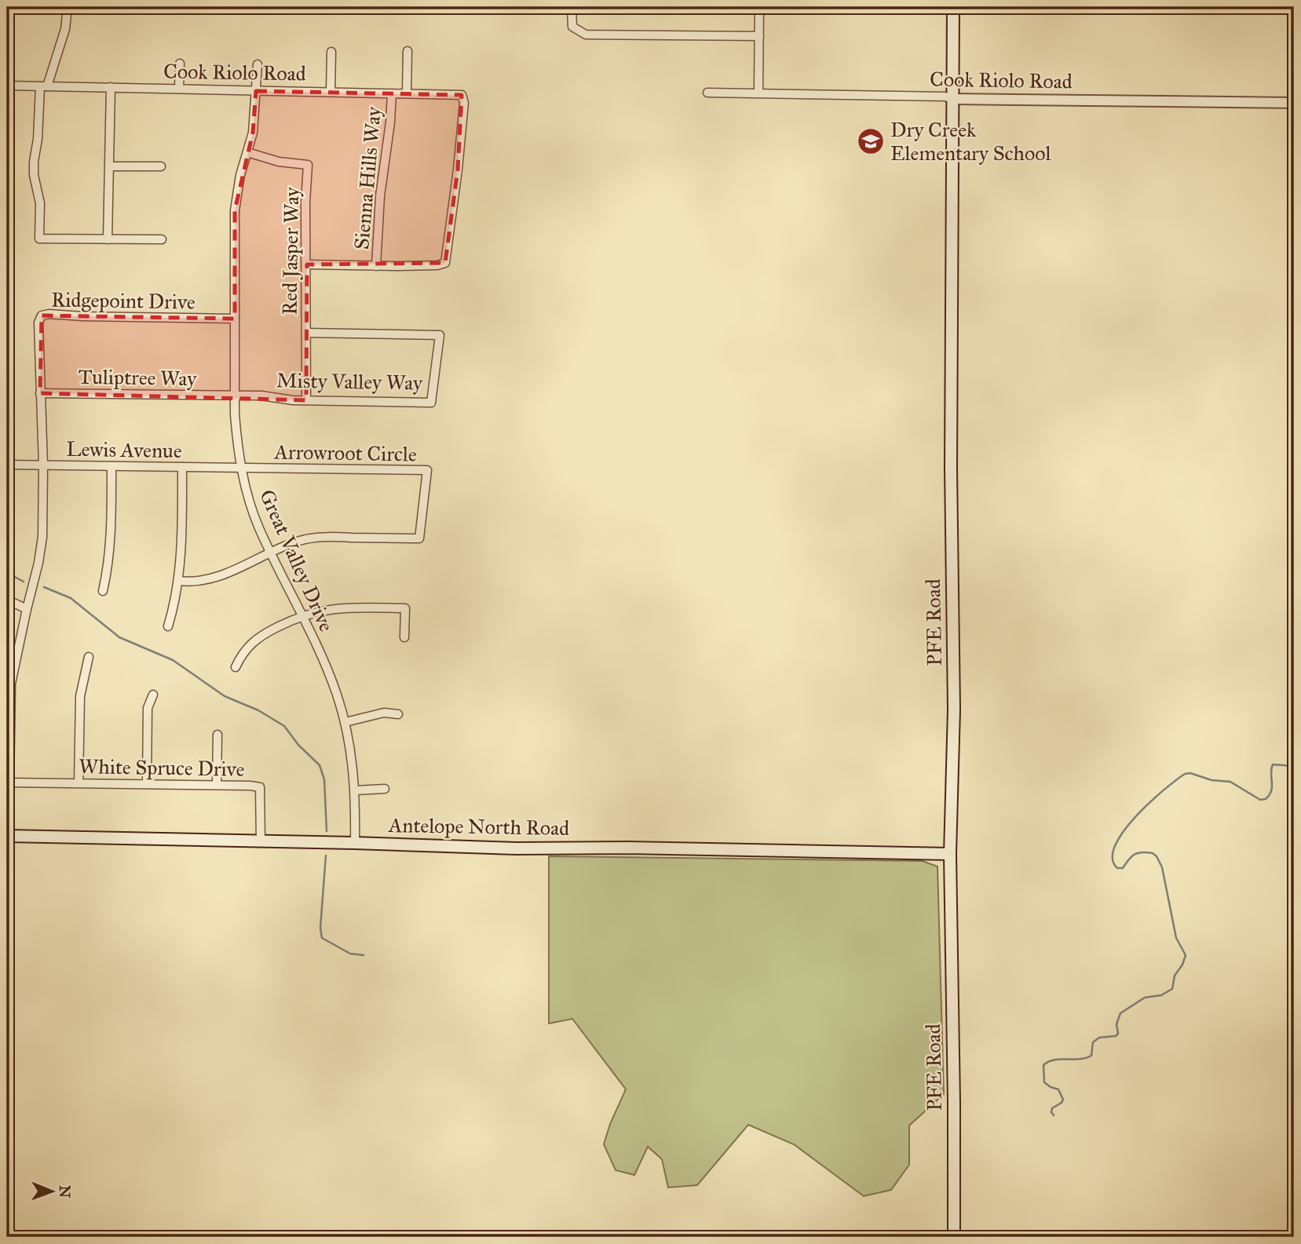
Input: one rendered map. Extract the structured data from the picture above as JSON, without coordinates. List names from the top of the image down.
{
  "streets": {
    "main road": ["PFE Road", "Antelope North Road"],
    "street": [
      "Cook Riolo Road",
      "Sienna Hills Way",
      "Red Jasper Way",
      "Ridgepoint Drive",
      "Tuliptree Way",
      "Misty Valley Way",
      "Lewis Avenue",
      "Arrowroot Circle",
      "Great Valley Drive",
      "White Spruce Drive"
    ]
  },
  "crossings": [
    ["Cook Riolo Road", "Sienna Hills Way"],
    ["Cook Riolo Road", "Great Valley Drive"],
    ["Cook Riolo Road", "PFE Road"],
    ["Red Jasper Way", "Misty Valley Way"],
    ["Red Jasper Way", "Great Valley Drive"],
    ["Ridgepoint Drive", "Tuliptree Way"],
    ["Ridgepoint Drive", "Lewis Avenue"],
    ["Ridgepoint Drive", "Great Valley Drive"],
    ["Ridgepoint Drive", "White Spruce Drive"],
    ["Ridgepoint Drive", "Antelope North Road"],
    ["Tuliptree Way", "Misty Valley Way"],
    ["Tuliptree Way", "Great Valley Drive"],
    ["Misty Valley Way", "Great Valley Drive"],
    ["Lewis Avenue", "Arrowroot Circle"],
    ["Lewis Avenue", "Great Valley Drive"],
    ["Arrowroot Circle", "Great Valley Drive"],
    ["Great Valley Drive", "Antelope North Road"],
    ["PFE Road", "Antelope North Road"],
    ["White Spruce Drive", "Antelope North Road"]
  ],
  "places": {
    "school or university": ["Dry Creek Elementary School"]
  },
  "north": "right"
}
